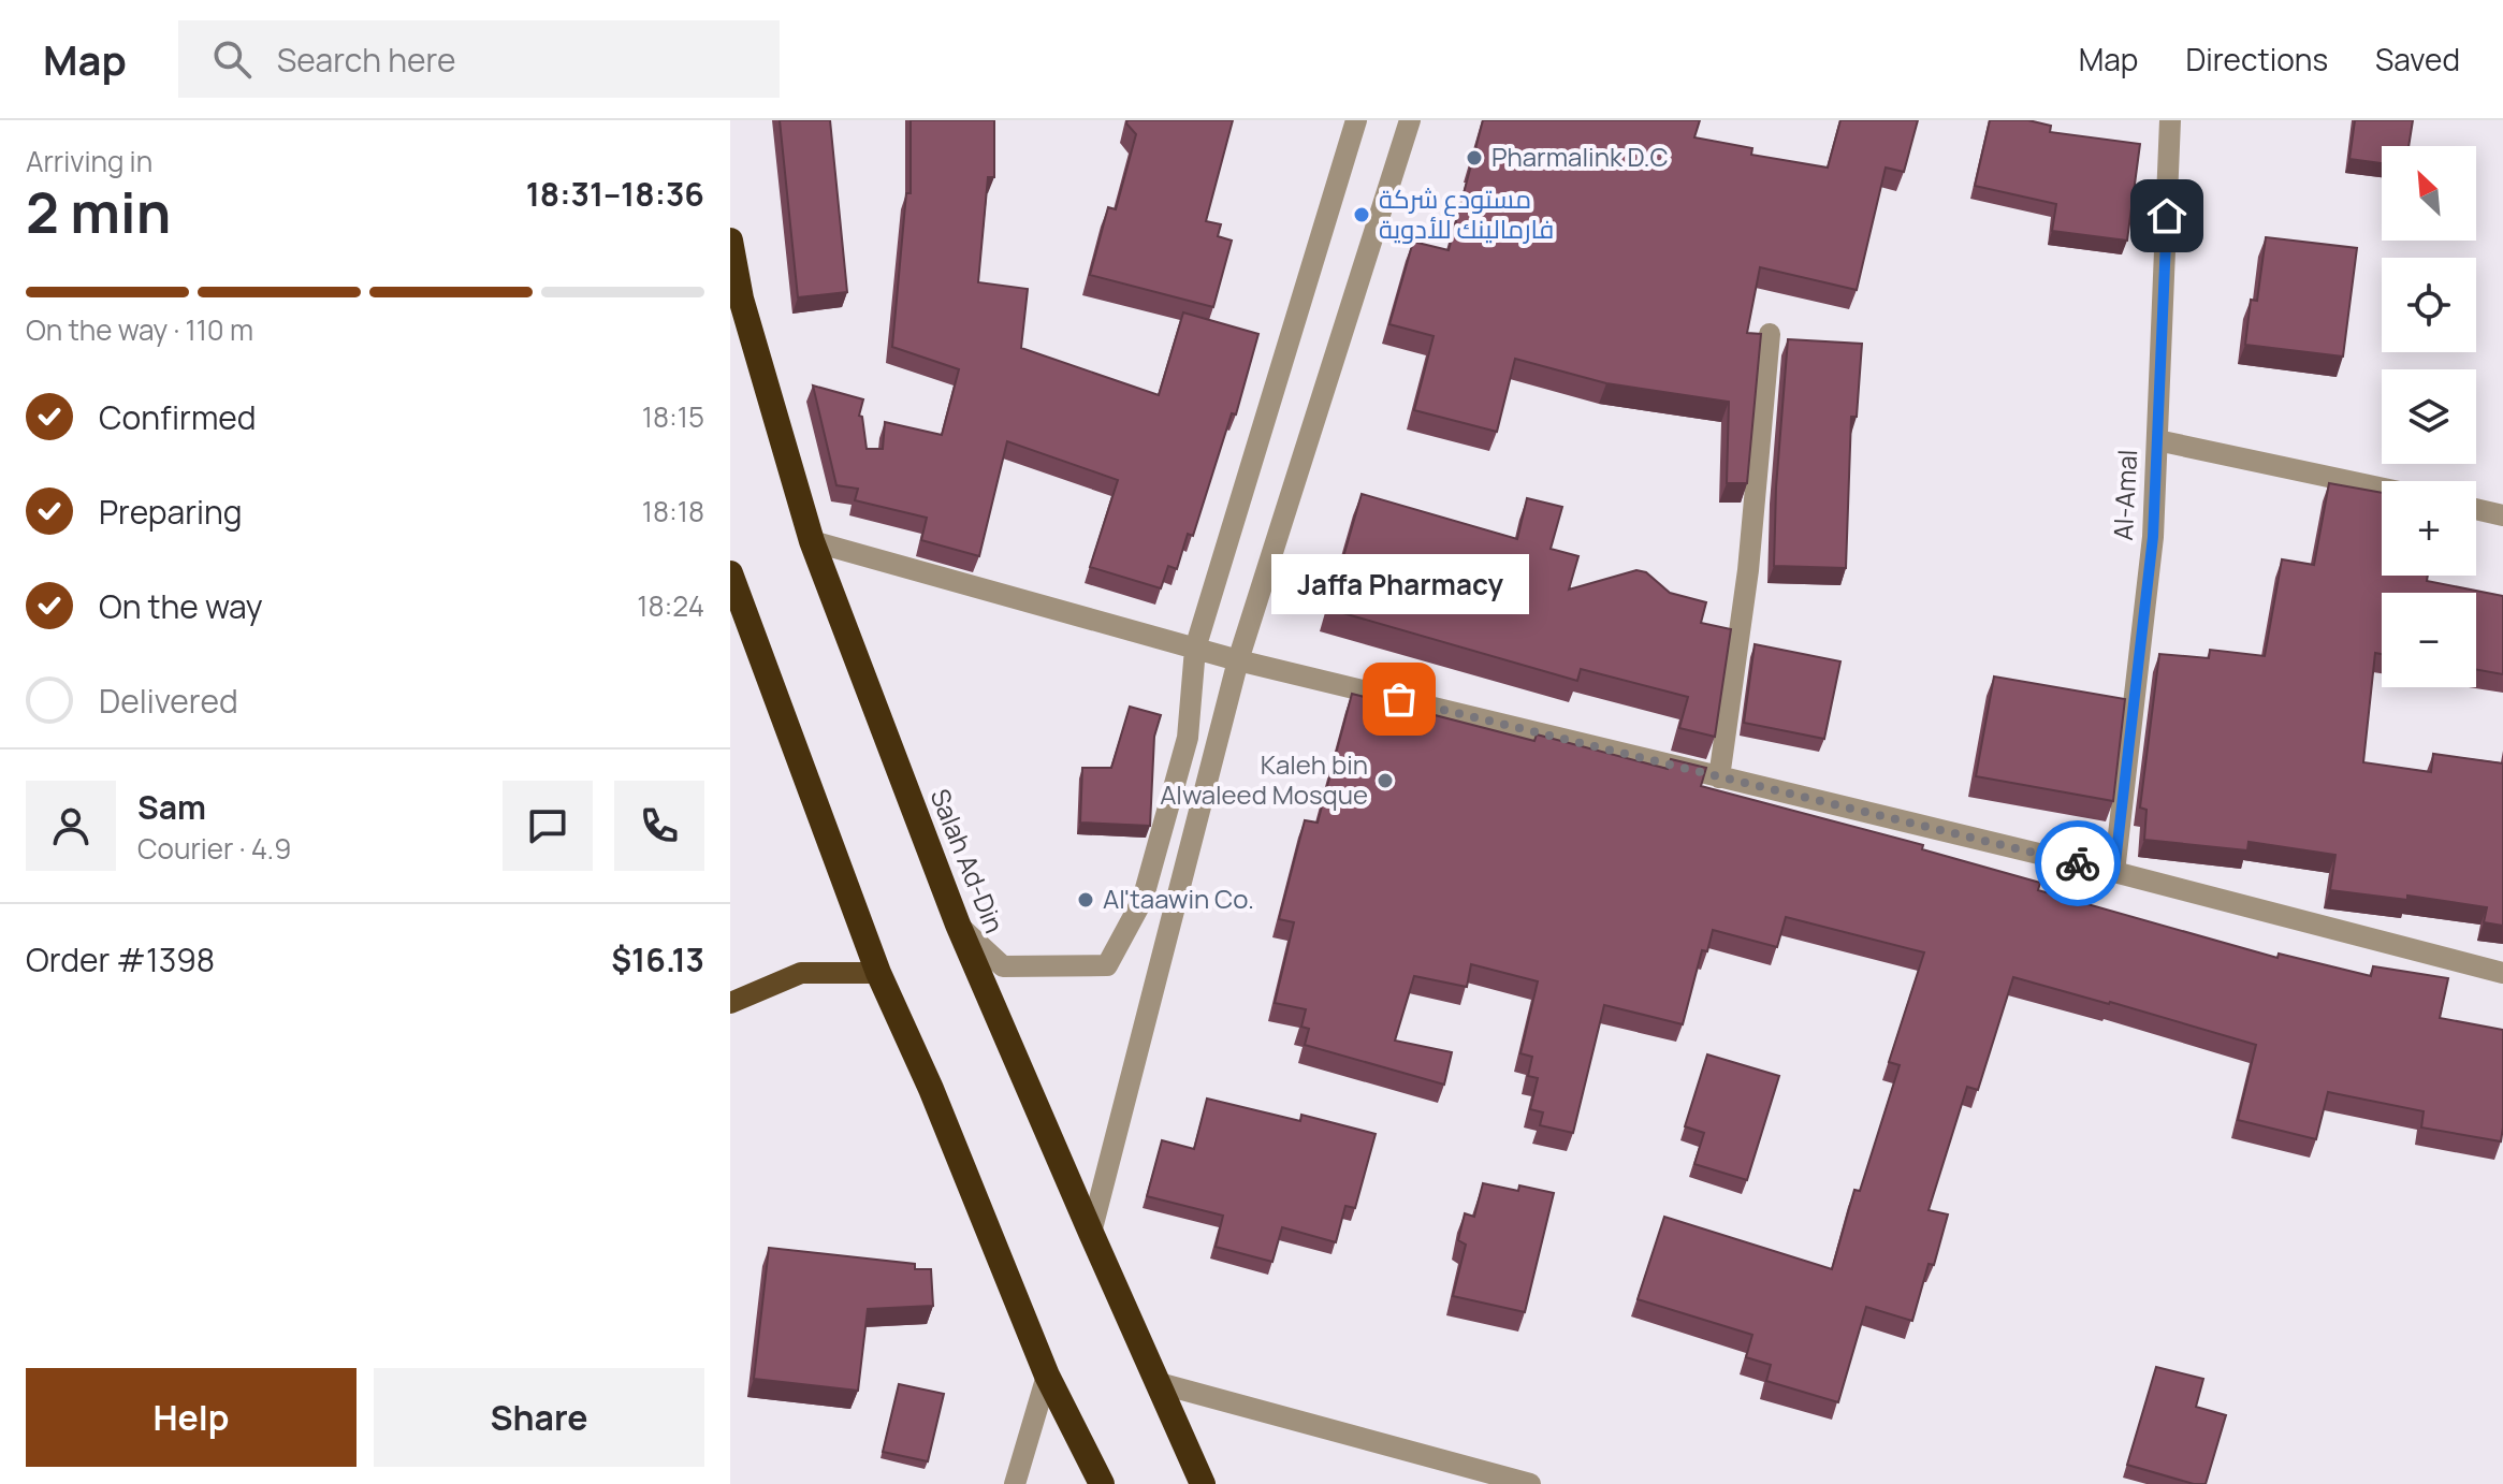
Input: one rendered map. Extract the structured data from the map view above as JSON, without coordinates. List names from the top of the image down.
{
  "streets": {
    "highway": ["Salah Ad-Din"],
    "street": ["Al-Amal"]
  },
  "places": [
    "Pharmalink D.C",
    "مستودع شركة فارمالينك للأدوية",
    "Jaffa Pharmacy",
    "Kaleh bin Alwaleed Mosque",
    "Al'taawin Co."
  ],
  "north": "top left",
  "page": {
    "header": "Map",
    "search": "Search here",
    "nav": ["Map", "Directions", "Saved"],
    "heading": ["2 min", "Arriving in", "18:31–18:36"],
    "panel": [
      "Sam",
      "Courier · 4.9",
      "Order #1398",
      "$16.13"
    ],
    "map_buttons": ["+", "−"],
    "bar": "On the way · 110 m",
    "list": [
      ["Confirmed", "18:15"],
      ["Preparing", "18:18"],
      ["On the way", "18:24"],
      "Delivered"
    ],
    "bubble": "Jaffa Pharmacy",
    "buttons": ["Help", "Share"]
  }
}
